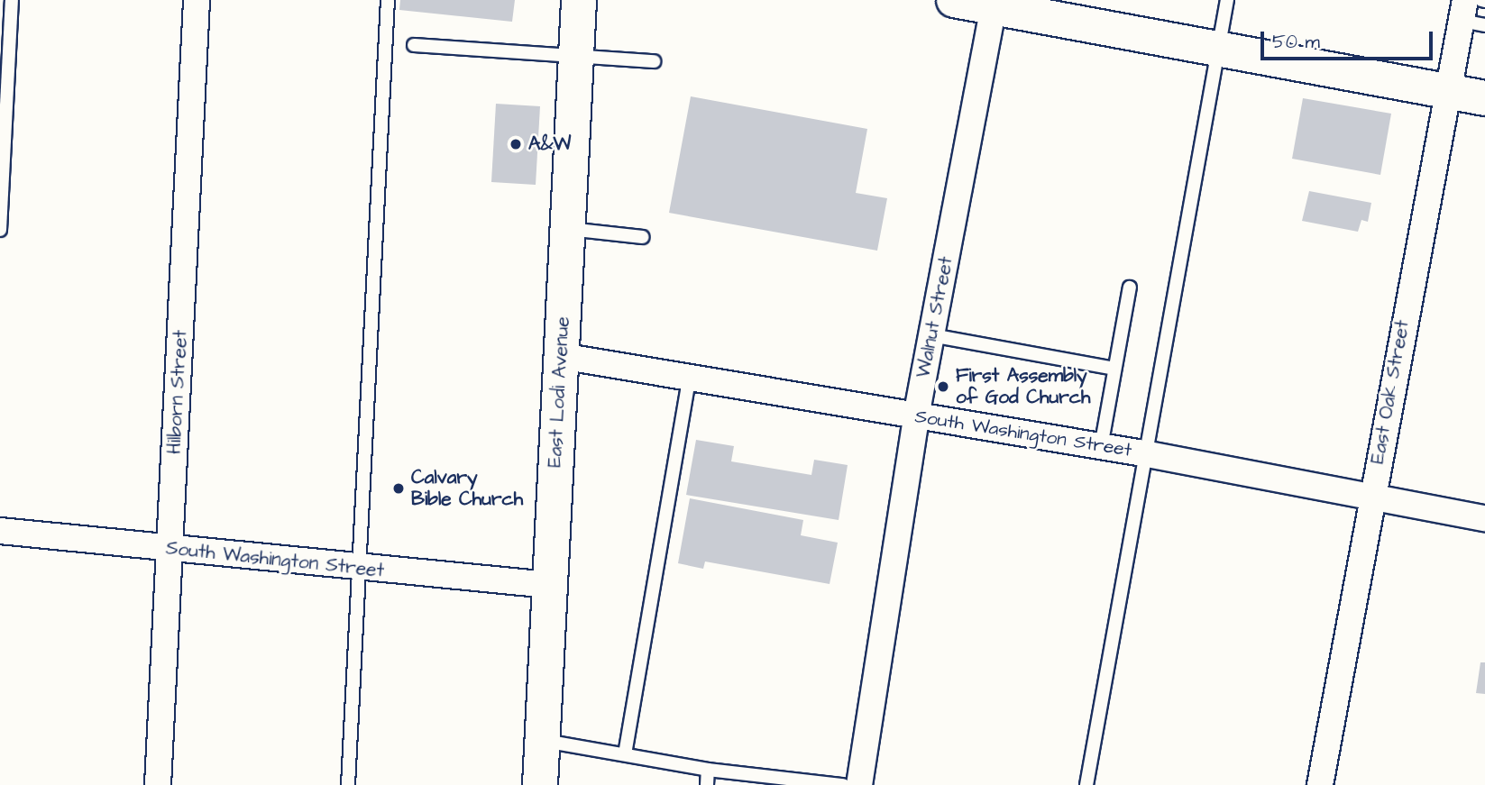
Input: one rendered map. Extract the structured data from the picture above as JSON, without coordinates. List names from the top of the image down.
{
  "streets": {
    "main road": ["East Lodi Avenue"],
    "street": [
      "Walnut Street",
      "Hilborn Street",
      "East Oak Street",
      "South Washington Street"
    ]
  },
  "crossings": [
    ["Walnut Street", "South Washington Street"],
    ["Hilborn Street", "South Washington Street"],
    ["East Lodi Avenue", "South Washington Street"],
    ["East Oak Street", "South Washington Street"]
  ],
  "places": ["A&W", "First Assembly of God Church", "Calvary Bible Church"],
  "scale_bar": "50 m"
}
